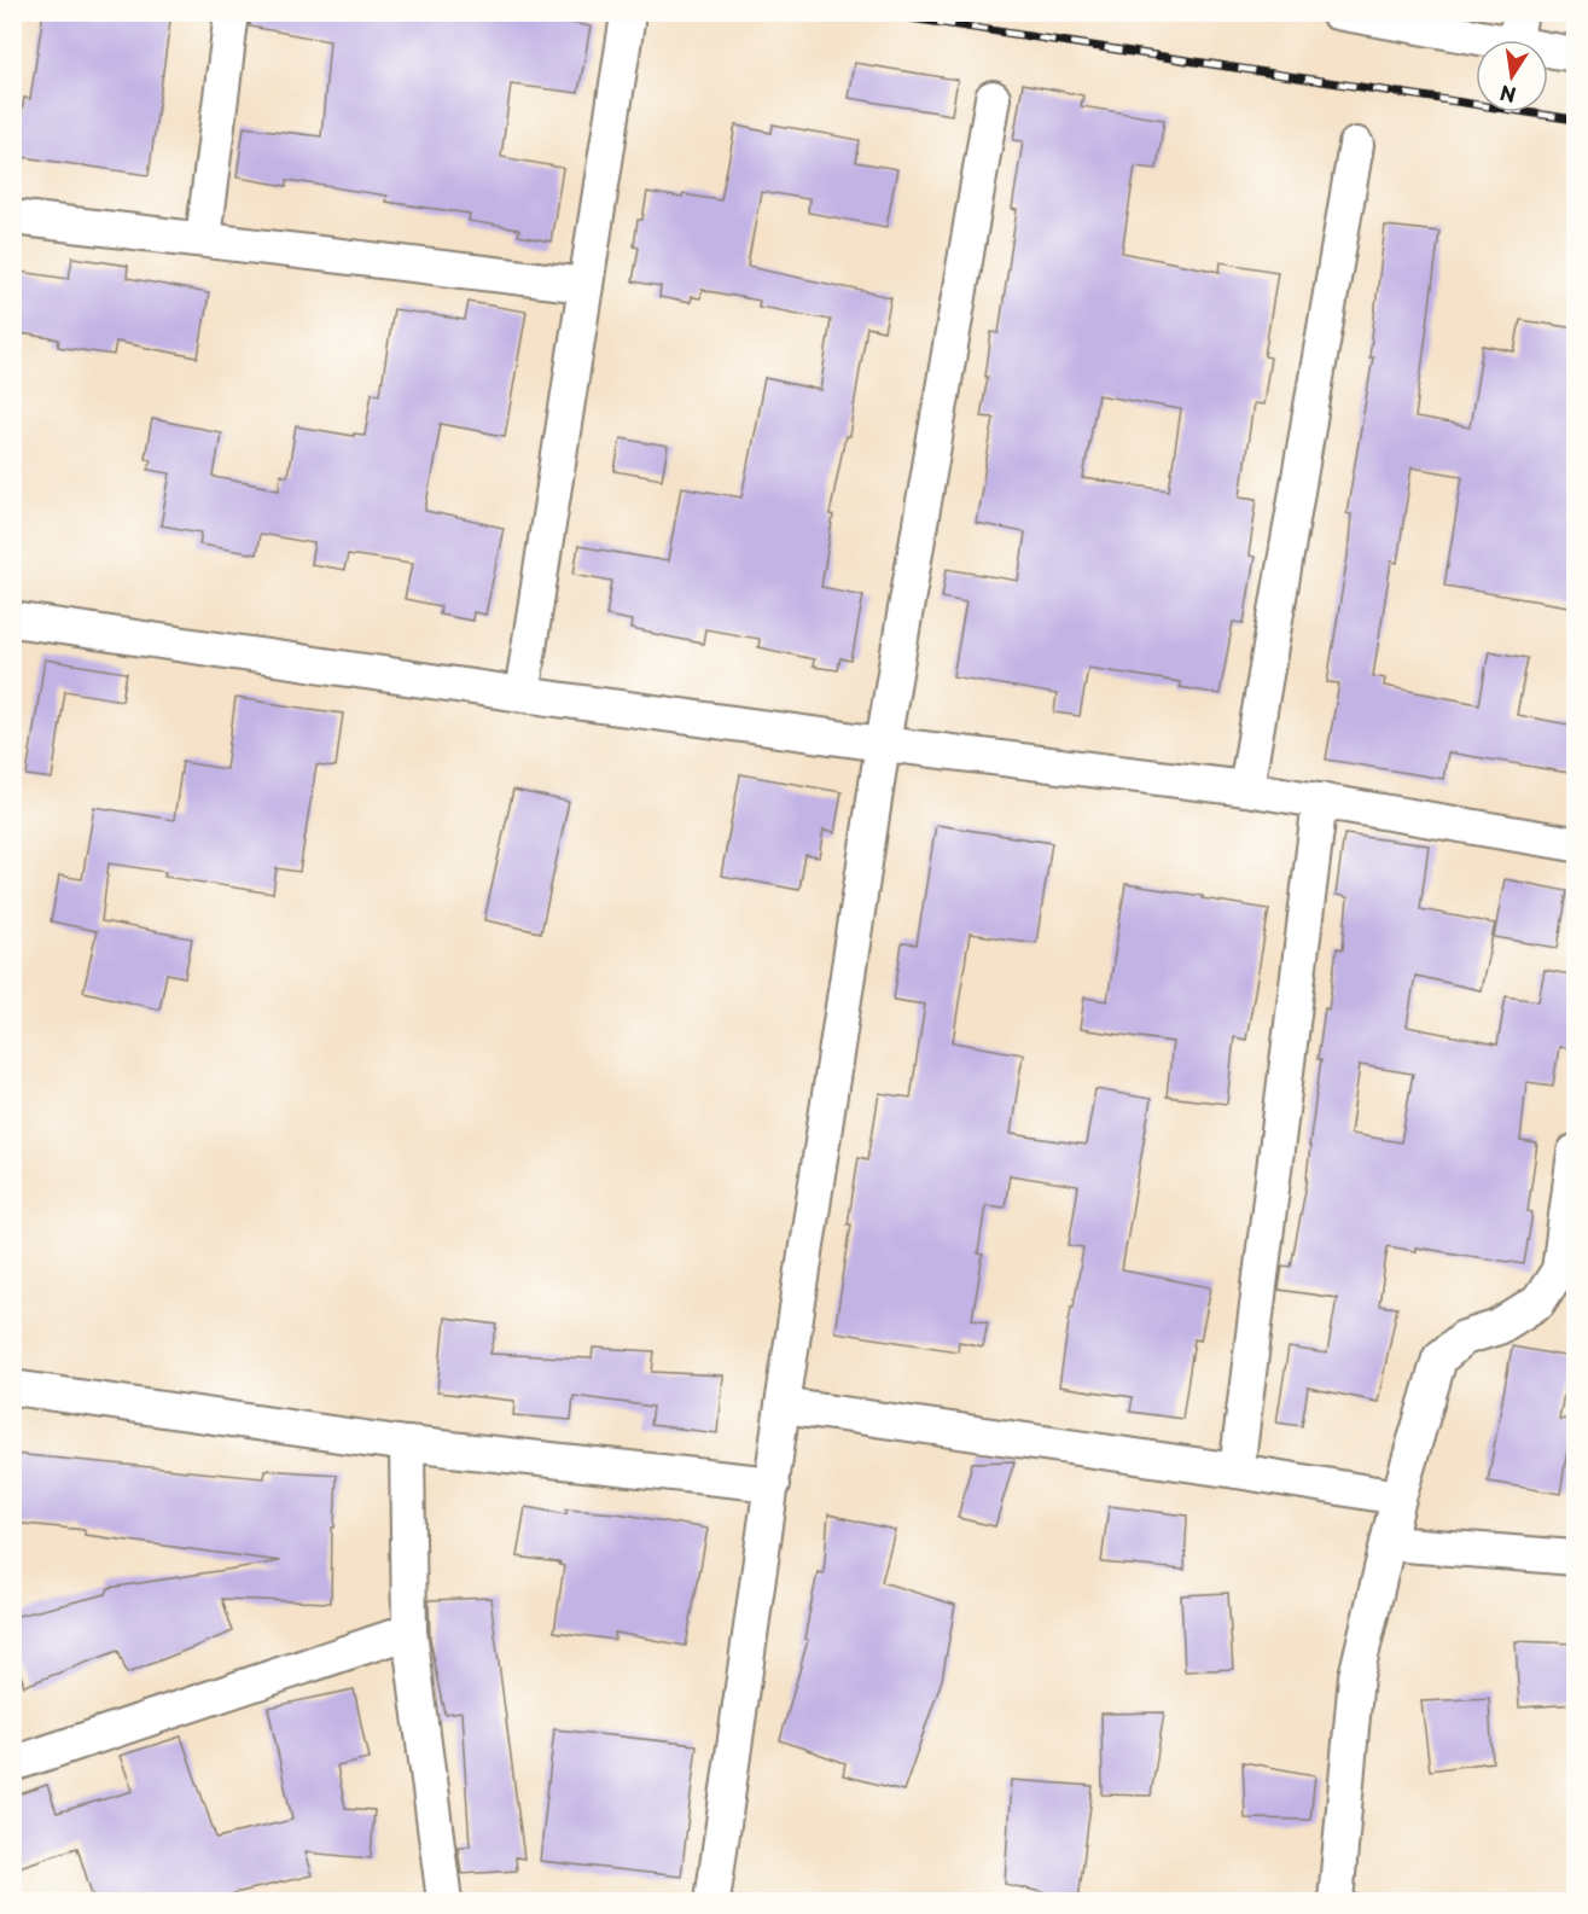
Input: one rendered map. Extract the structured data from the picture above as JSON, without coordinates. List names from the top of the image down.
{
  "north": "bottom"
}
